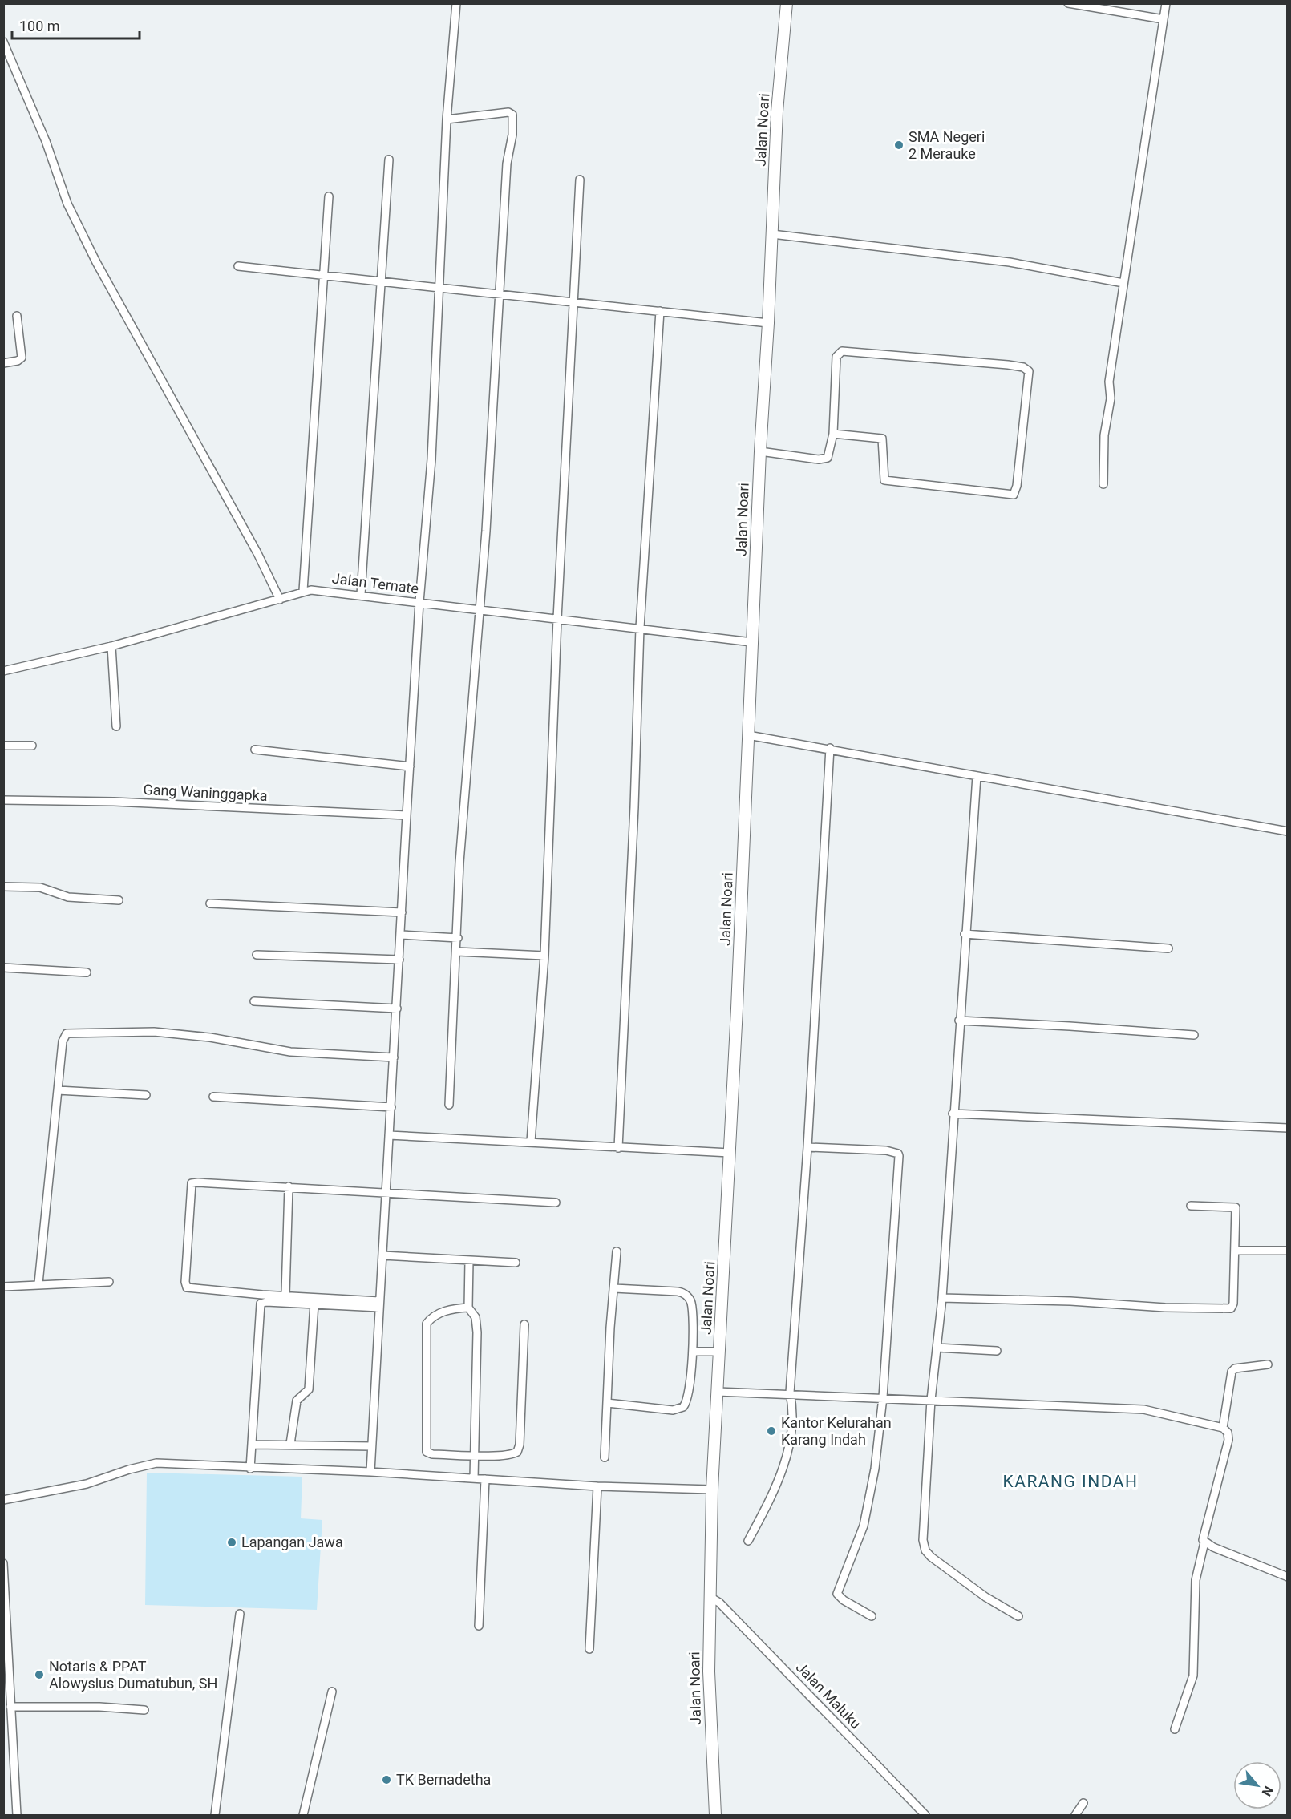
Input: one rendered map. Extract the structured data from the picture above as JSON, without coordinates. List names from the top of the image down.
{
  "streets": {
    "street": [
      "Jalan Noari",
      "Jalan Ternate",
      "Gang Waninggapka",
      "Jalan Maluku"
    ]
  },
  "crossings": [
    ["Jalan Noari", "Jalan Ternate"],
    ["Jalan Noari", "Jalan Maluku"]
  ],
  "districts": ["KARANG INDAH"],
  "places": [
    "SMA Negeri 2 Merauke",
    "Kantor Kelurahan Karang Indah",
    "Lapangan Jawa",
    "Notaris & PPAT Alowysius Dumatubun, SH",
    "TK Bernadetha"
  ],
  "scale_bar": "100 m",
  "north": "bottom right"
}
